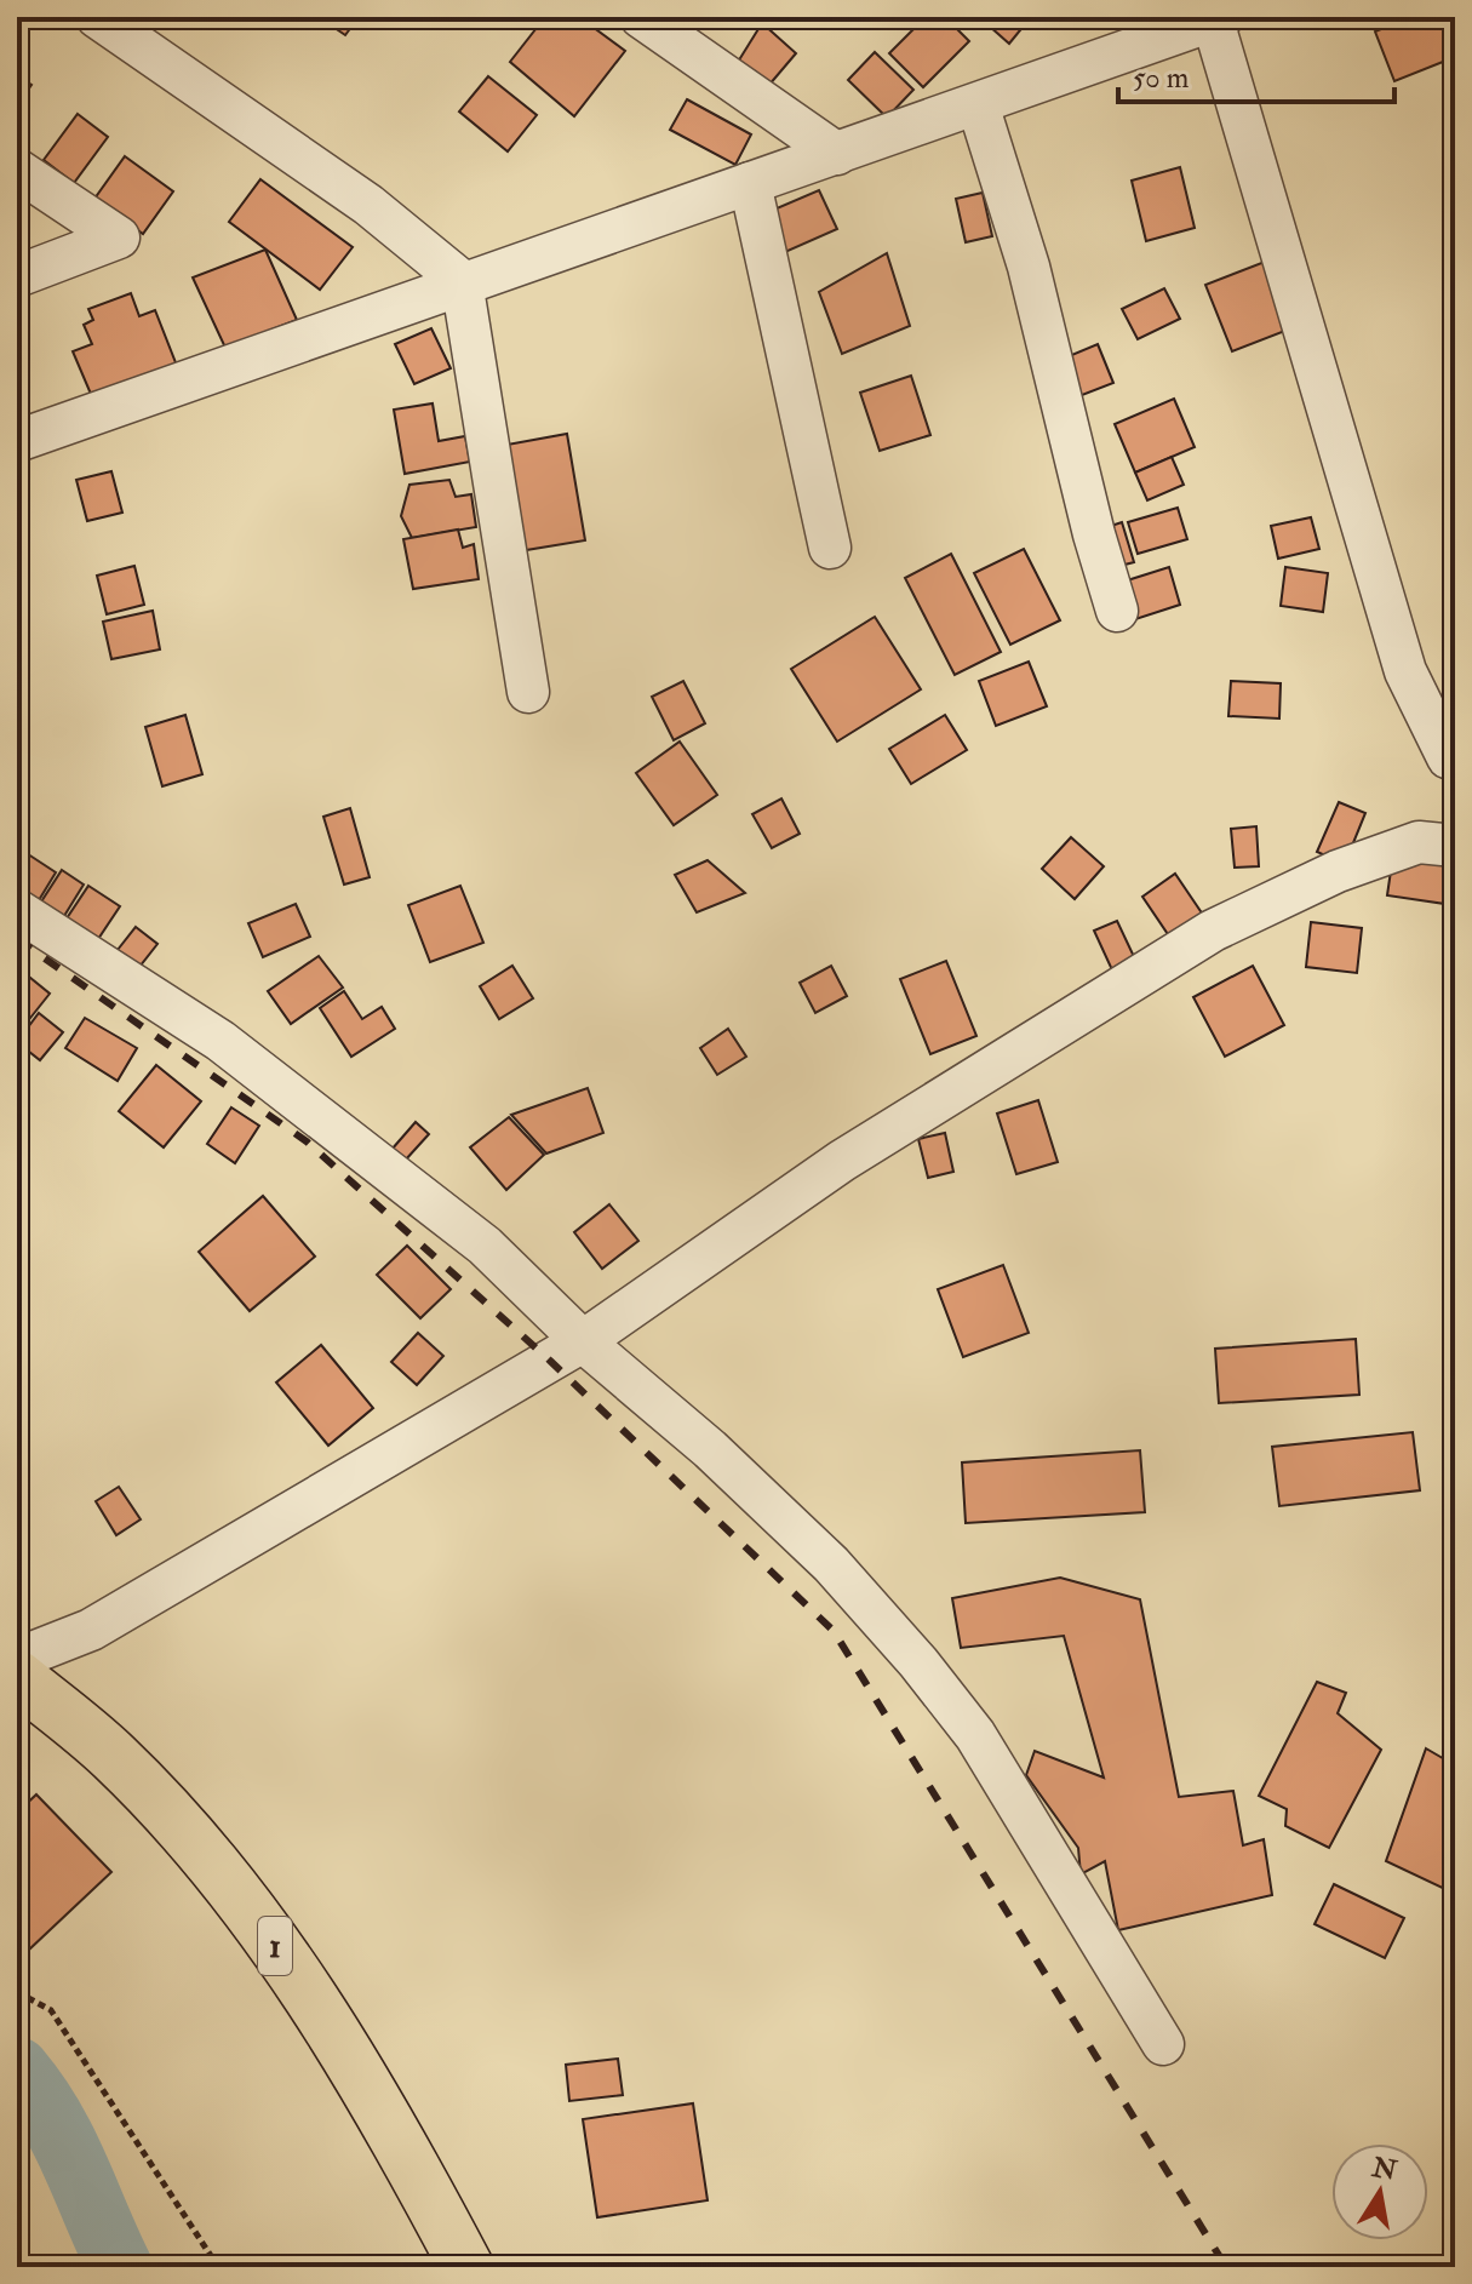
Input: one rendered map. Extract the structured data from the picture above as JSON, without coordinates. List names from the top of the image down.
{
  "streets": {
    "highway": ["1"]
  },
  "scale_bar": "50 m",
  "north": "top"
}
